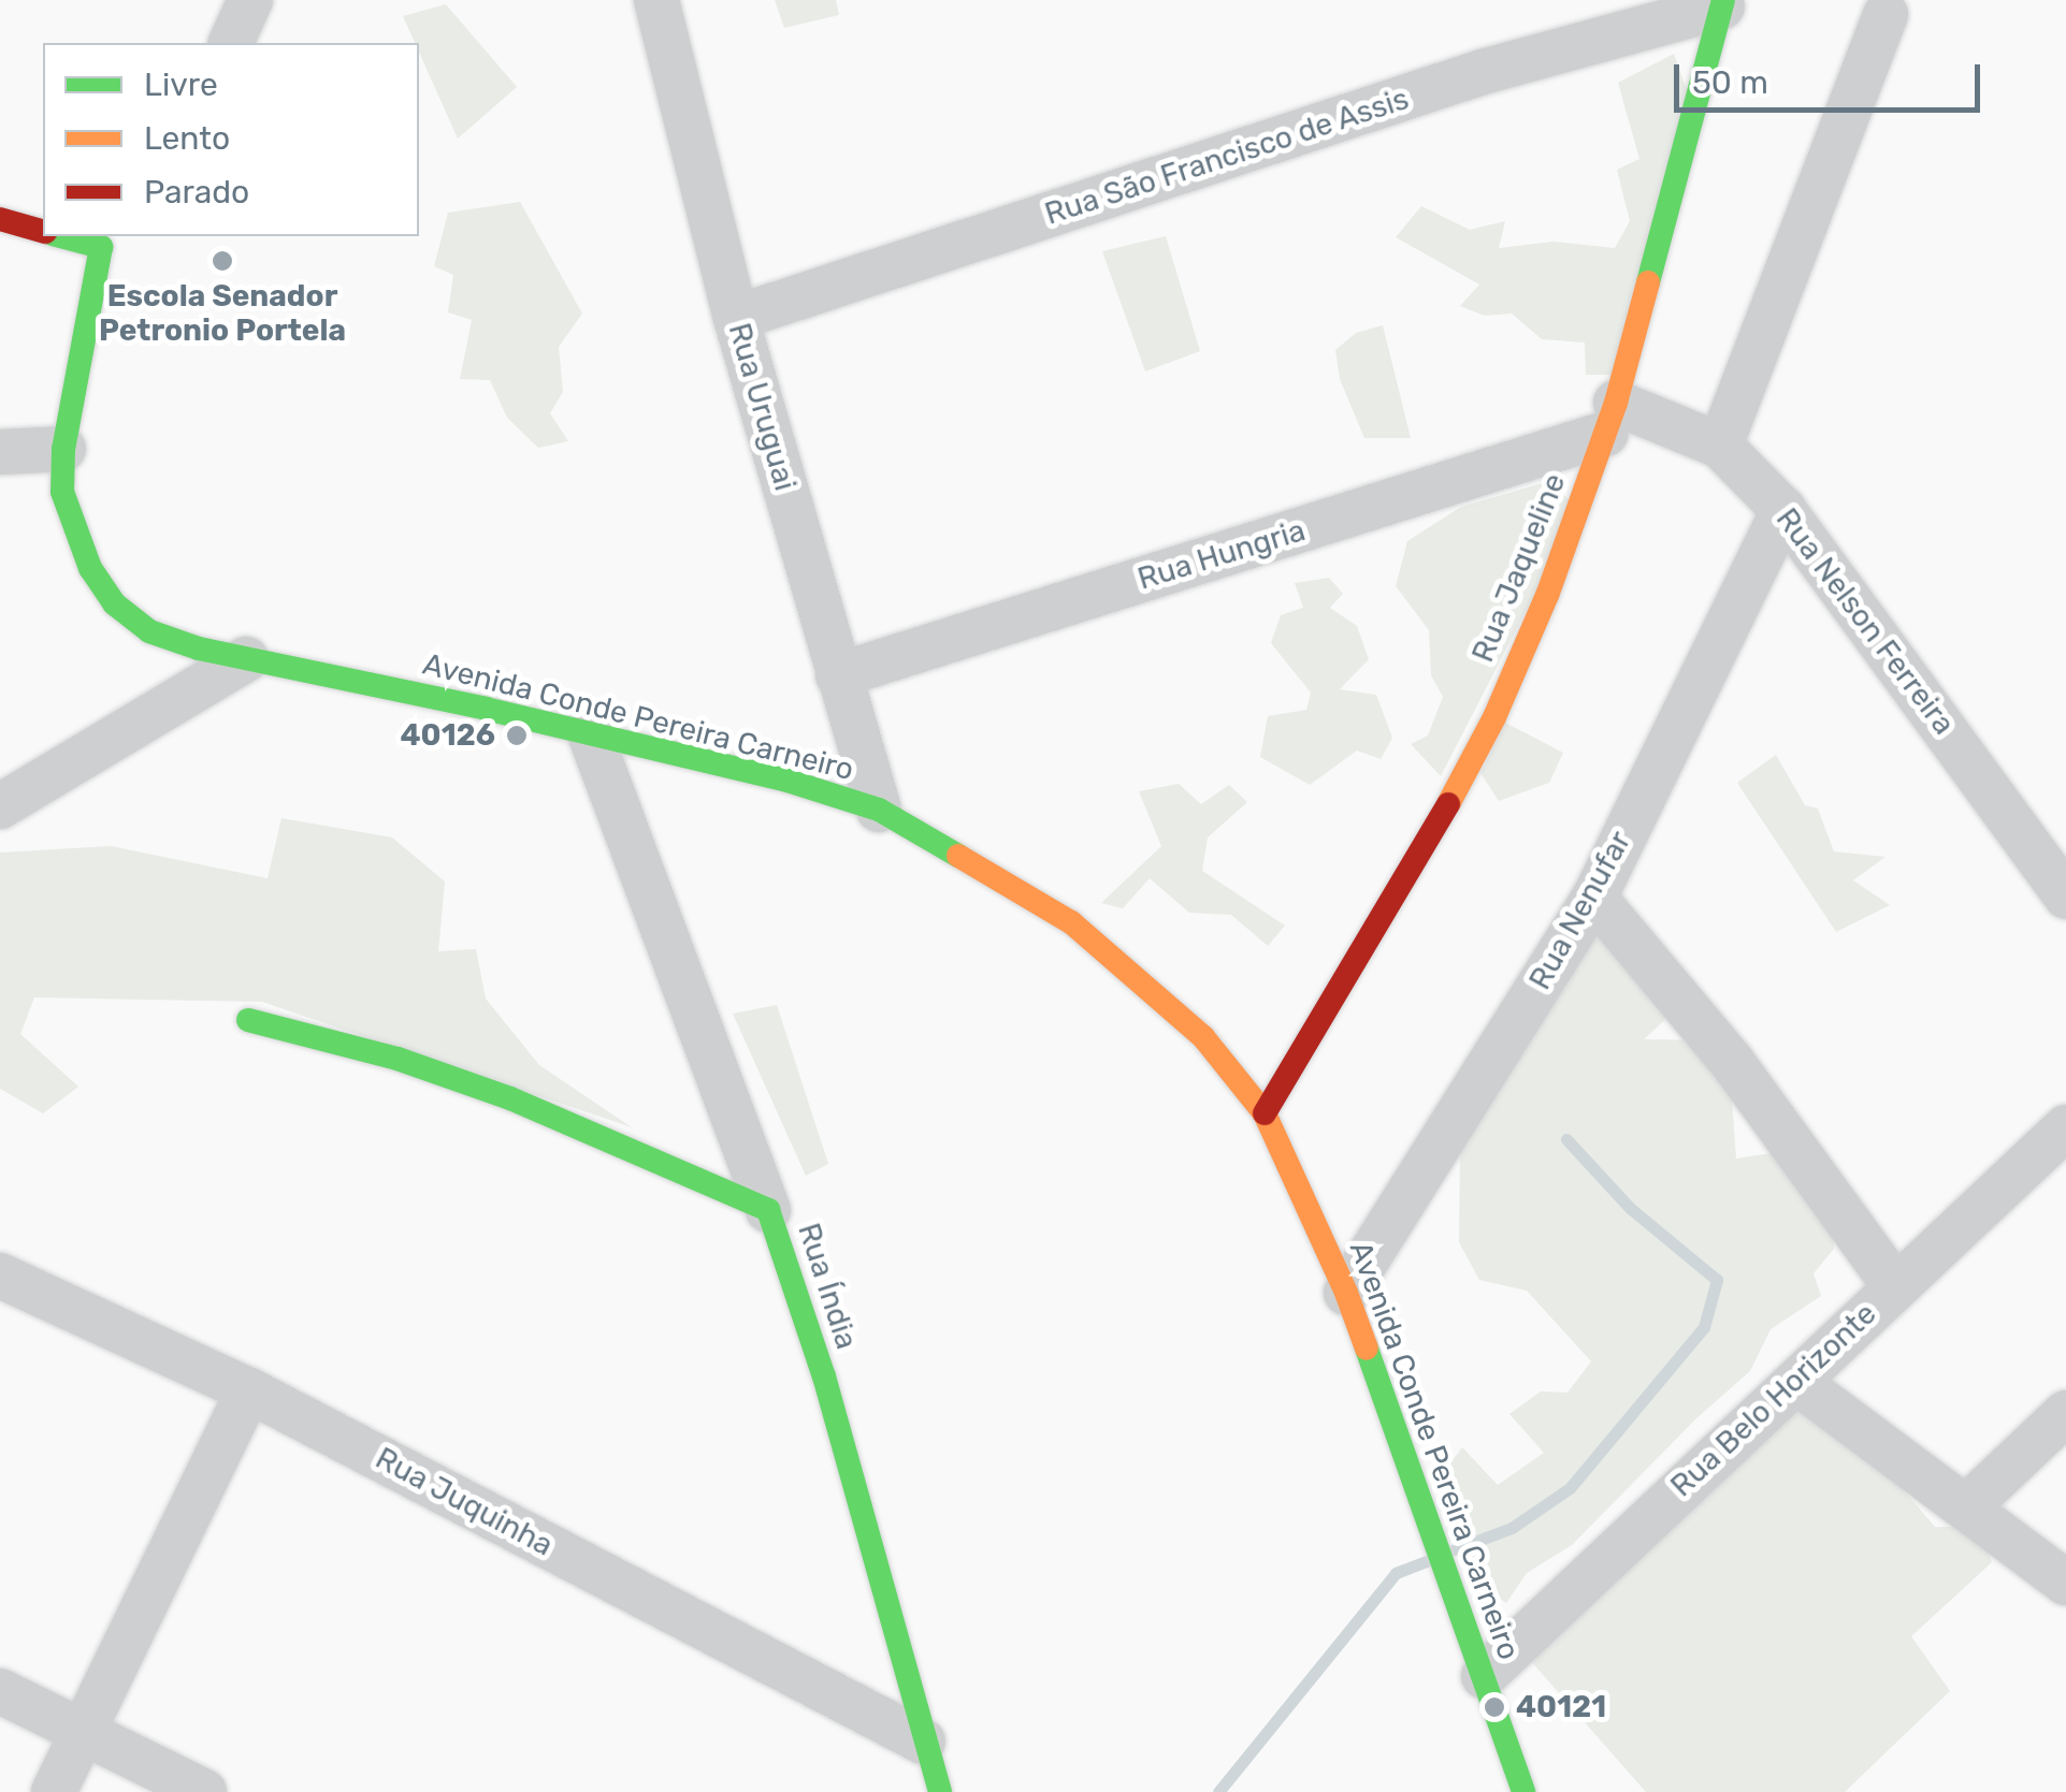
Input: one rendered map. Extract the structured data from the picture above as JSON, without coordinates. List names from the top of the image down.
{
  "streets": {
    "main road": ["Rua Jaqueline", "Avenida Conde Pereira Carneiro", "Rua Índia"],
    "street": [
      "Rua São Francisco de Assis",
      "Rua Uruguai",
      "Rua Hungria",
      "Rua Nelson Ferreira",
      "Rua Nenufar",
      "Rua Belo Horizonte",
      "Rua Juquinha"
    ]
  },
  "crossings": [
    ["Rua São Francisco de Assis", "Rua Uruguai"],
    ["Rua São Francisco de Assis", "Rua Jaqueline"],
    ["Rua Uruguai", "Rua Hungria"],
    ["Rua Uruguai", "Avenida Conde Pereira Carneiro"],
    ["Rua Hungria", "Rua Jaqueline"],
    ["Rua Hungria", "Rua Nelson Ferreira"],
    ["Rua Jaqueline", "Rua Nelson Ferreira"],
    ["Rua Jaqueline", "Avenida Conde Pereira Carneiro"],
    ["Rua Nelson Ferreira", "Rua Nenufar"],
    ["Avenida Conde Pereira Carneiro", "Rua Nenufar"],
    ["Avenida Conde Pereira Carneiro", "Rua Belo Horizonte"],
    ["Rua Índia", "Rua Juquinha"]
  ],
  "places": ["Escola Senador Petronio Portela", "40126", "40121"],
  "legend": ["Livre", "Lento", "Parado"],
  "scale_bar": "50 m"
}
